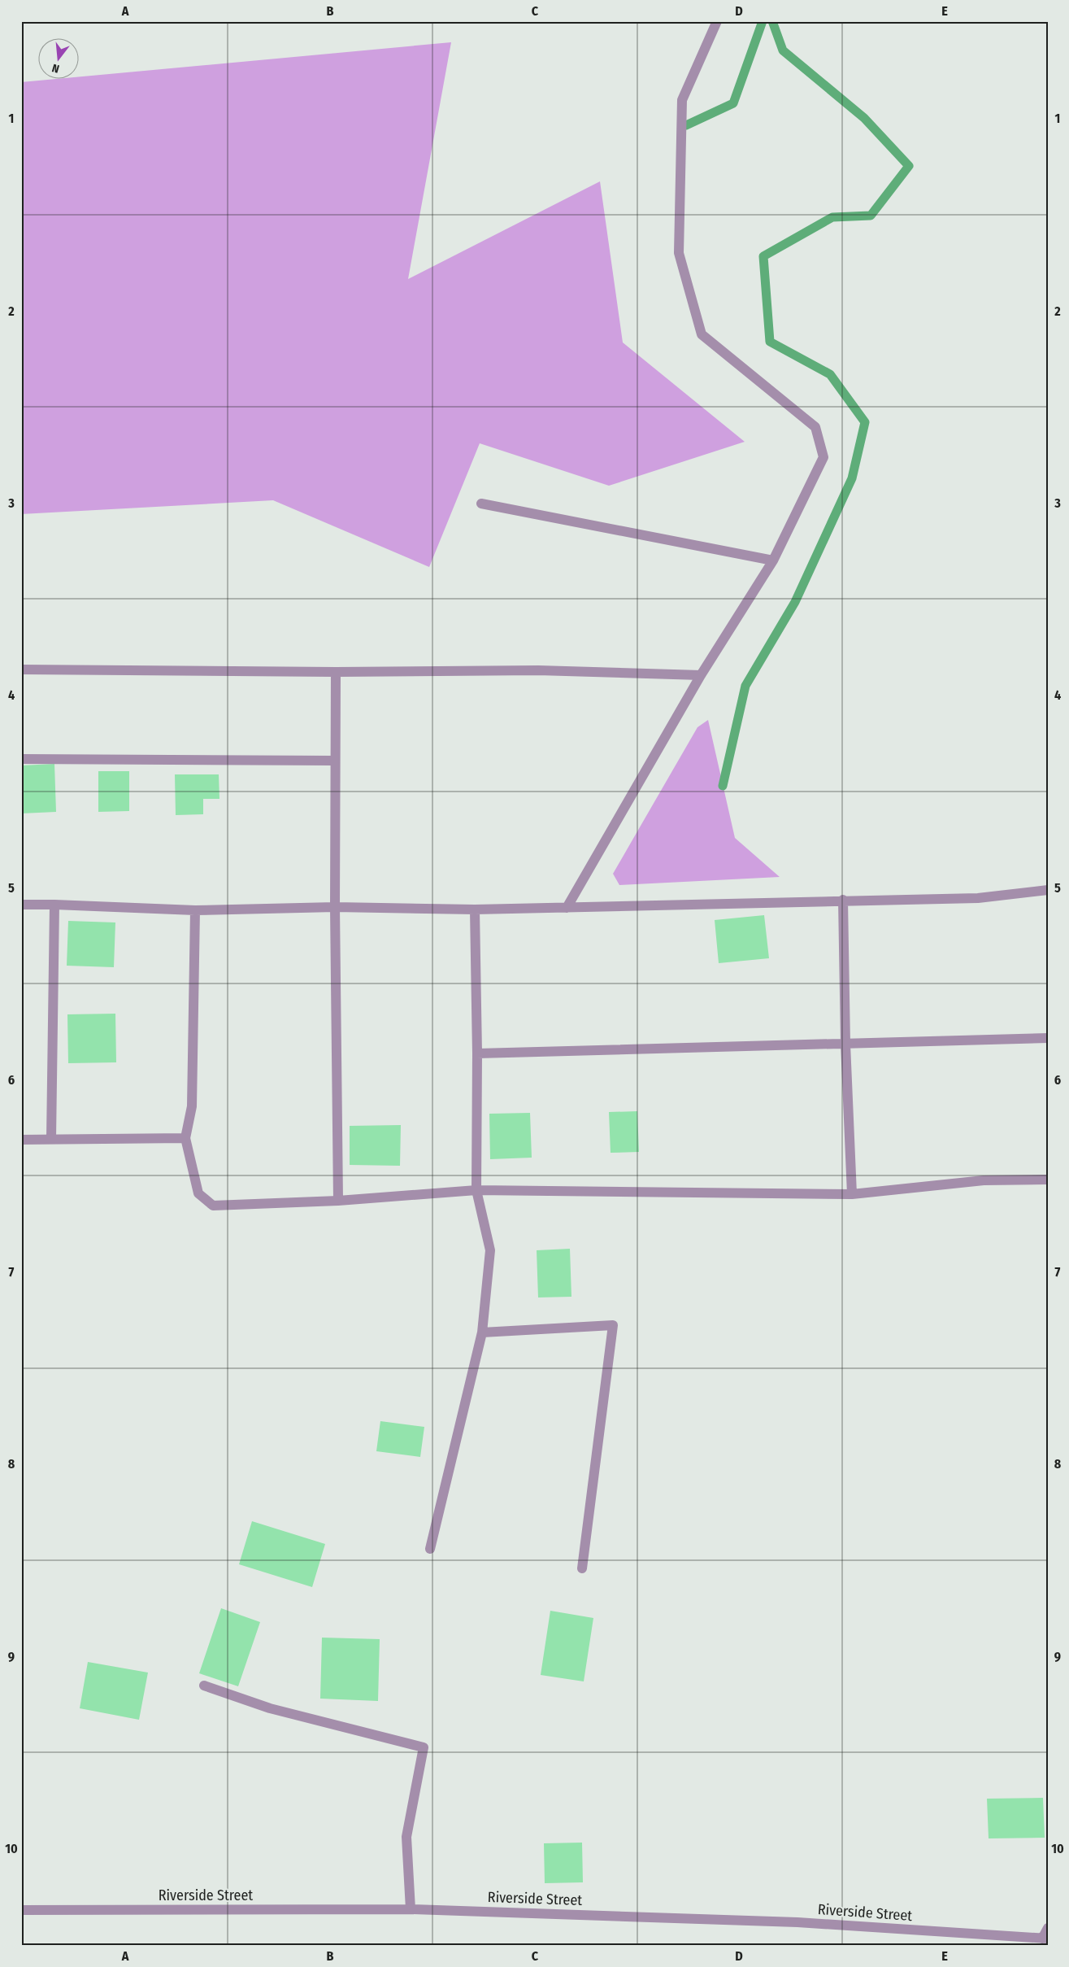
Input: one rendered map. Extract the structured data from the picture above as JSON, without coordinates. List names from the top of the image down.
{
  "streets": {
    "street": ["Riverside Street"]
  },
  "north": "bottom",
  "grid": {
    "columns": [
      "A",
      "B",
      "C",
      "D",
      "E"
    ],
    "rows": [
      "1",
      "2",
      "3",
      "4",
      "5",
      "6",
      "7",
      "8",
      "9",
      "10"
    ]
  }
}
